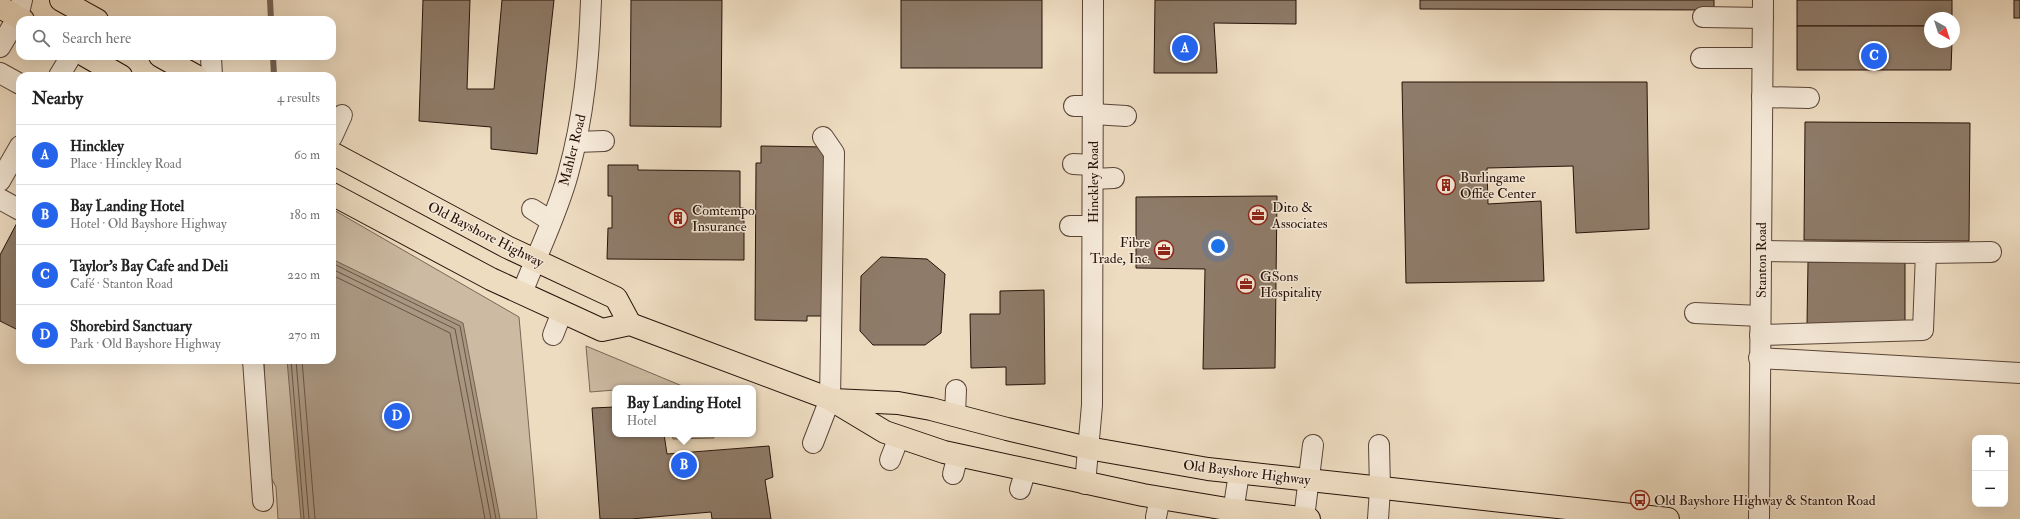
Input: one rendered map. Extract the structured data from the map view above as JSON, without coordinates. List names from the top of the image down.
{
  "streets": {
    "main road": ["Old Bayshore Highway"],
    "street": ["Mahler Road", "Hinckley Road", "Stanton Road"]
  },
  "crossings": [
    ["Mahler Road", "Old Bayshore Highway"],
    ["Hinckley Road", "Old Bayshore Highway"]
  ],
  "places": {
    "building": ["Burlingame Office Center", "Comtempo Insurance"],
    "office": ["Dito & Associates", "Fibre Trade, Inc.", "GSons Hospitality"],
    "bus stop": ["Old Bayshore Highway & Stanton Road"]
  },
  "north": "bottom right",
  "page": {
    "search": "Search here",
    "pins": [
      "A",
      "C",
      "D",
      "B"
    ],
    "heading": ["Nearby", "4 results"],
    "list": [
      {
        "mark": "A",
        "name": "Hinckley",
        "note": "Place · Hinckley Road",
        "value": "60 m"
      },
      {
        "mark": "B",
        "name": "Bay Landing Hotel",
        "note": "Hotel · Old Bayshore Highway",
        "value": "180 m"
      },
      {
        "mark": "C",
        "name": "Taylor's Bay Cafe and Deli",
        "note": "Café · Stanton Road",
        "value": "220 m"
      },
      {
        "mark": "D",
        "name": "Shorebird Sanctuary",
        "note": "Park · Old Bayshore Highway",
        "value": "270 m"
      }
    ],
    "popup": ["Bay Landing Hotel", "Hotel"],
    "map_buttons": ["+", "−"]
  }
}
